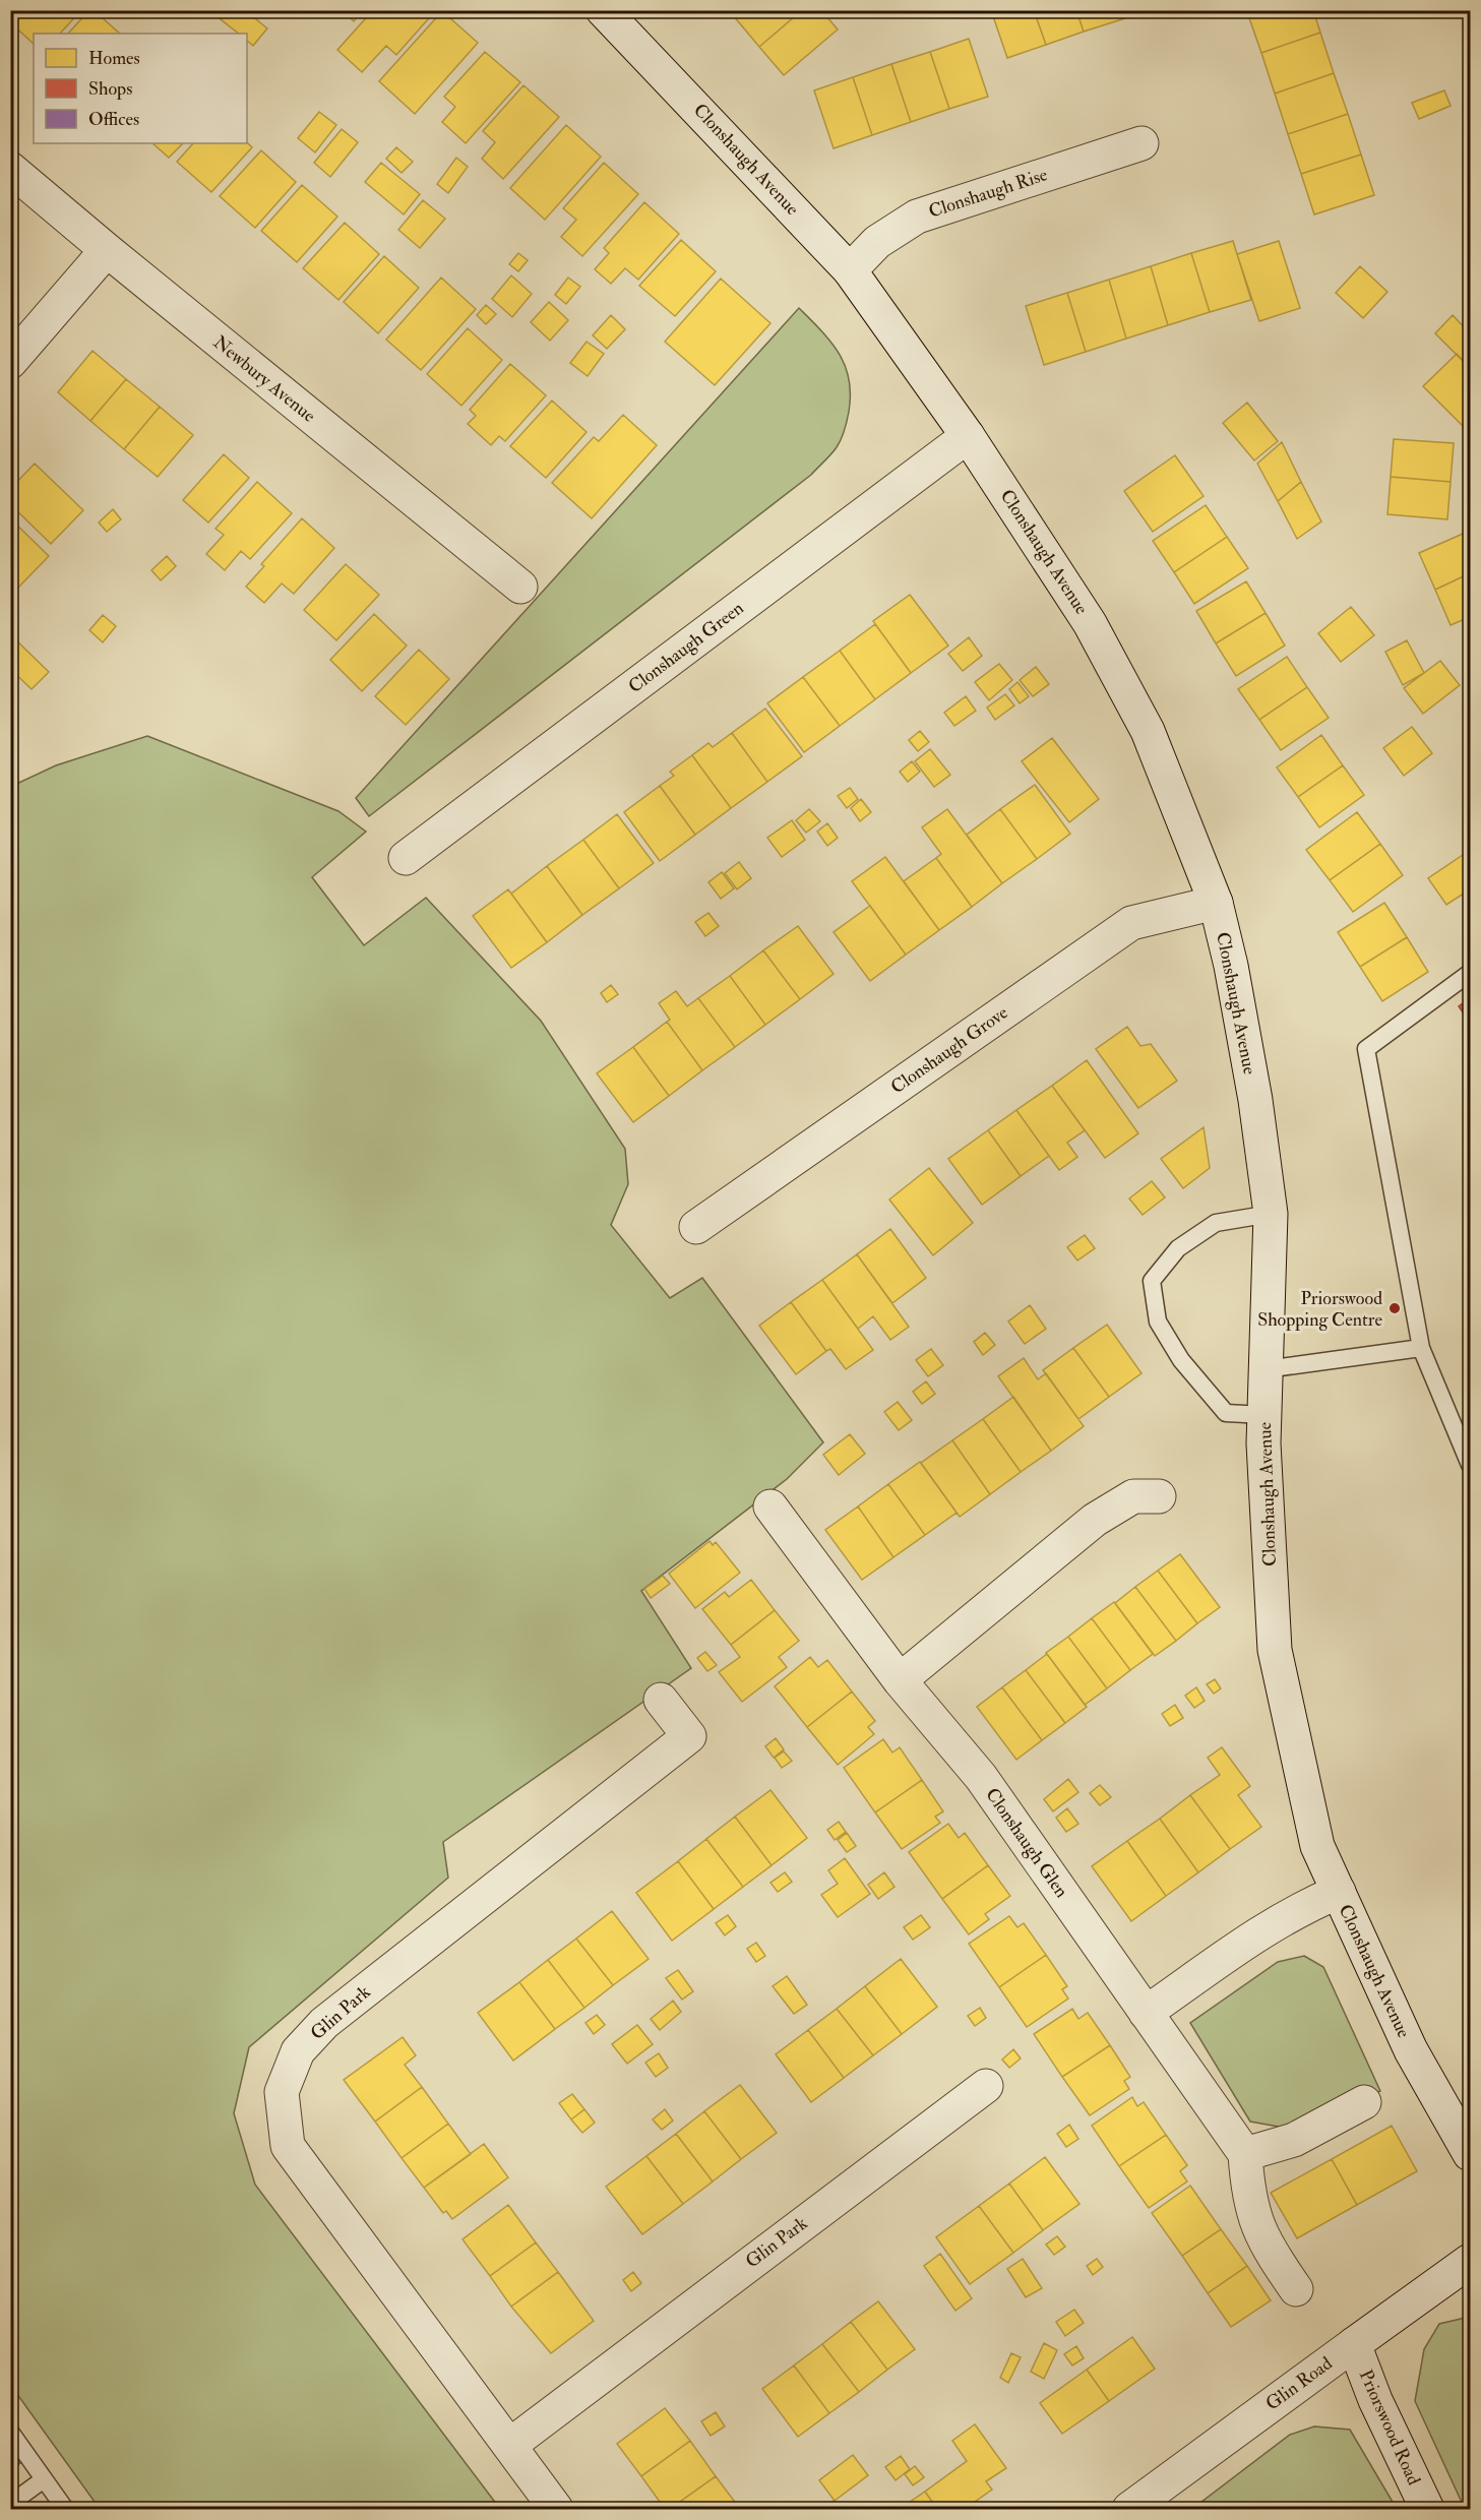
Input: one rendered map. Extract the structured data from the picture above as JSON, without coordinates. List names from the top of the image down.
{
  "streets": {
    "street": [
      "Clonshaugh Avenue",
      "Clonshaugh Rise",
      "Newbury Avenue",
      "Clonshaugh Green",
      "Clonshaugh Grove",
      "Clonshaugh Glen",
      "Glin Park",
      "Glin Road",
      "Priorswood Road"
    ]
  },
  "crossings": [
    ["Clonshaugh Avenue", "Clonshaugh Rise"],
    ["Clonshaugh Avenue", "Clonshaugh Green"],
    ["Clonshaugh Avenue", "Clonshaugh Grove"],
    ["Glin Road", "Priorswood Road"]
  ],
  "places": ["Priorswood Shopping Centre"],
  "legend": ["Homes", "Shops", "Offices"]
}
